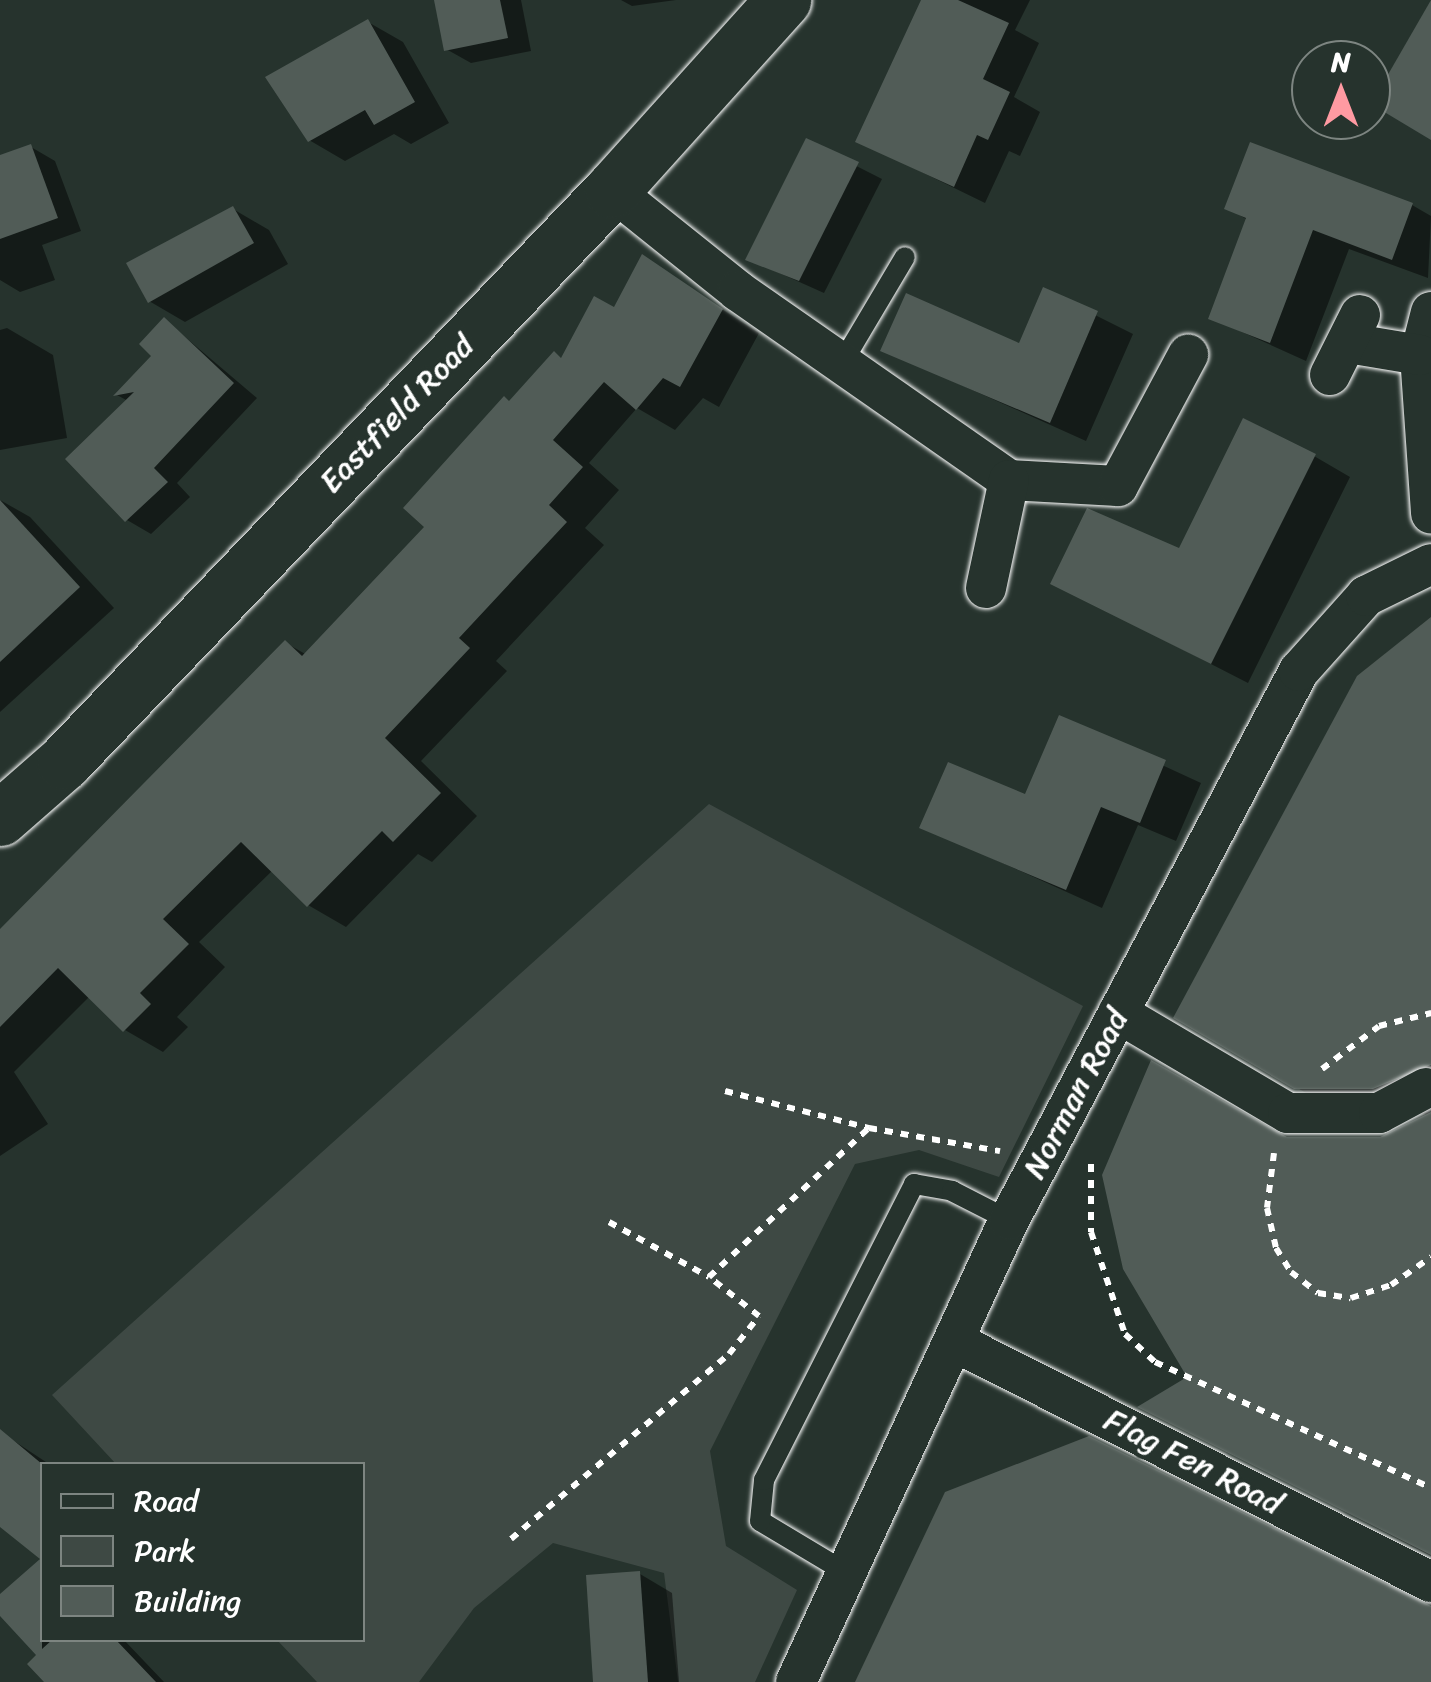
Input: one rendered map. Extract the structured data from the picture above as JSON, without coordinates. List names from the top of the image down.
{
  "streets": {
    "street": ["Eastfield Road", "Norman Road", "Flag Fen Road"]
  },
  "crossings": [
    ["Norman Road", "Flag Fen Road"]
  ],
  "legend": ["Road", "Park", "Building"],
  "north": "top"
}
